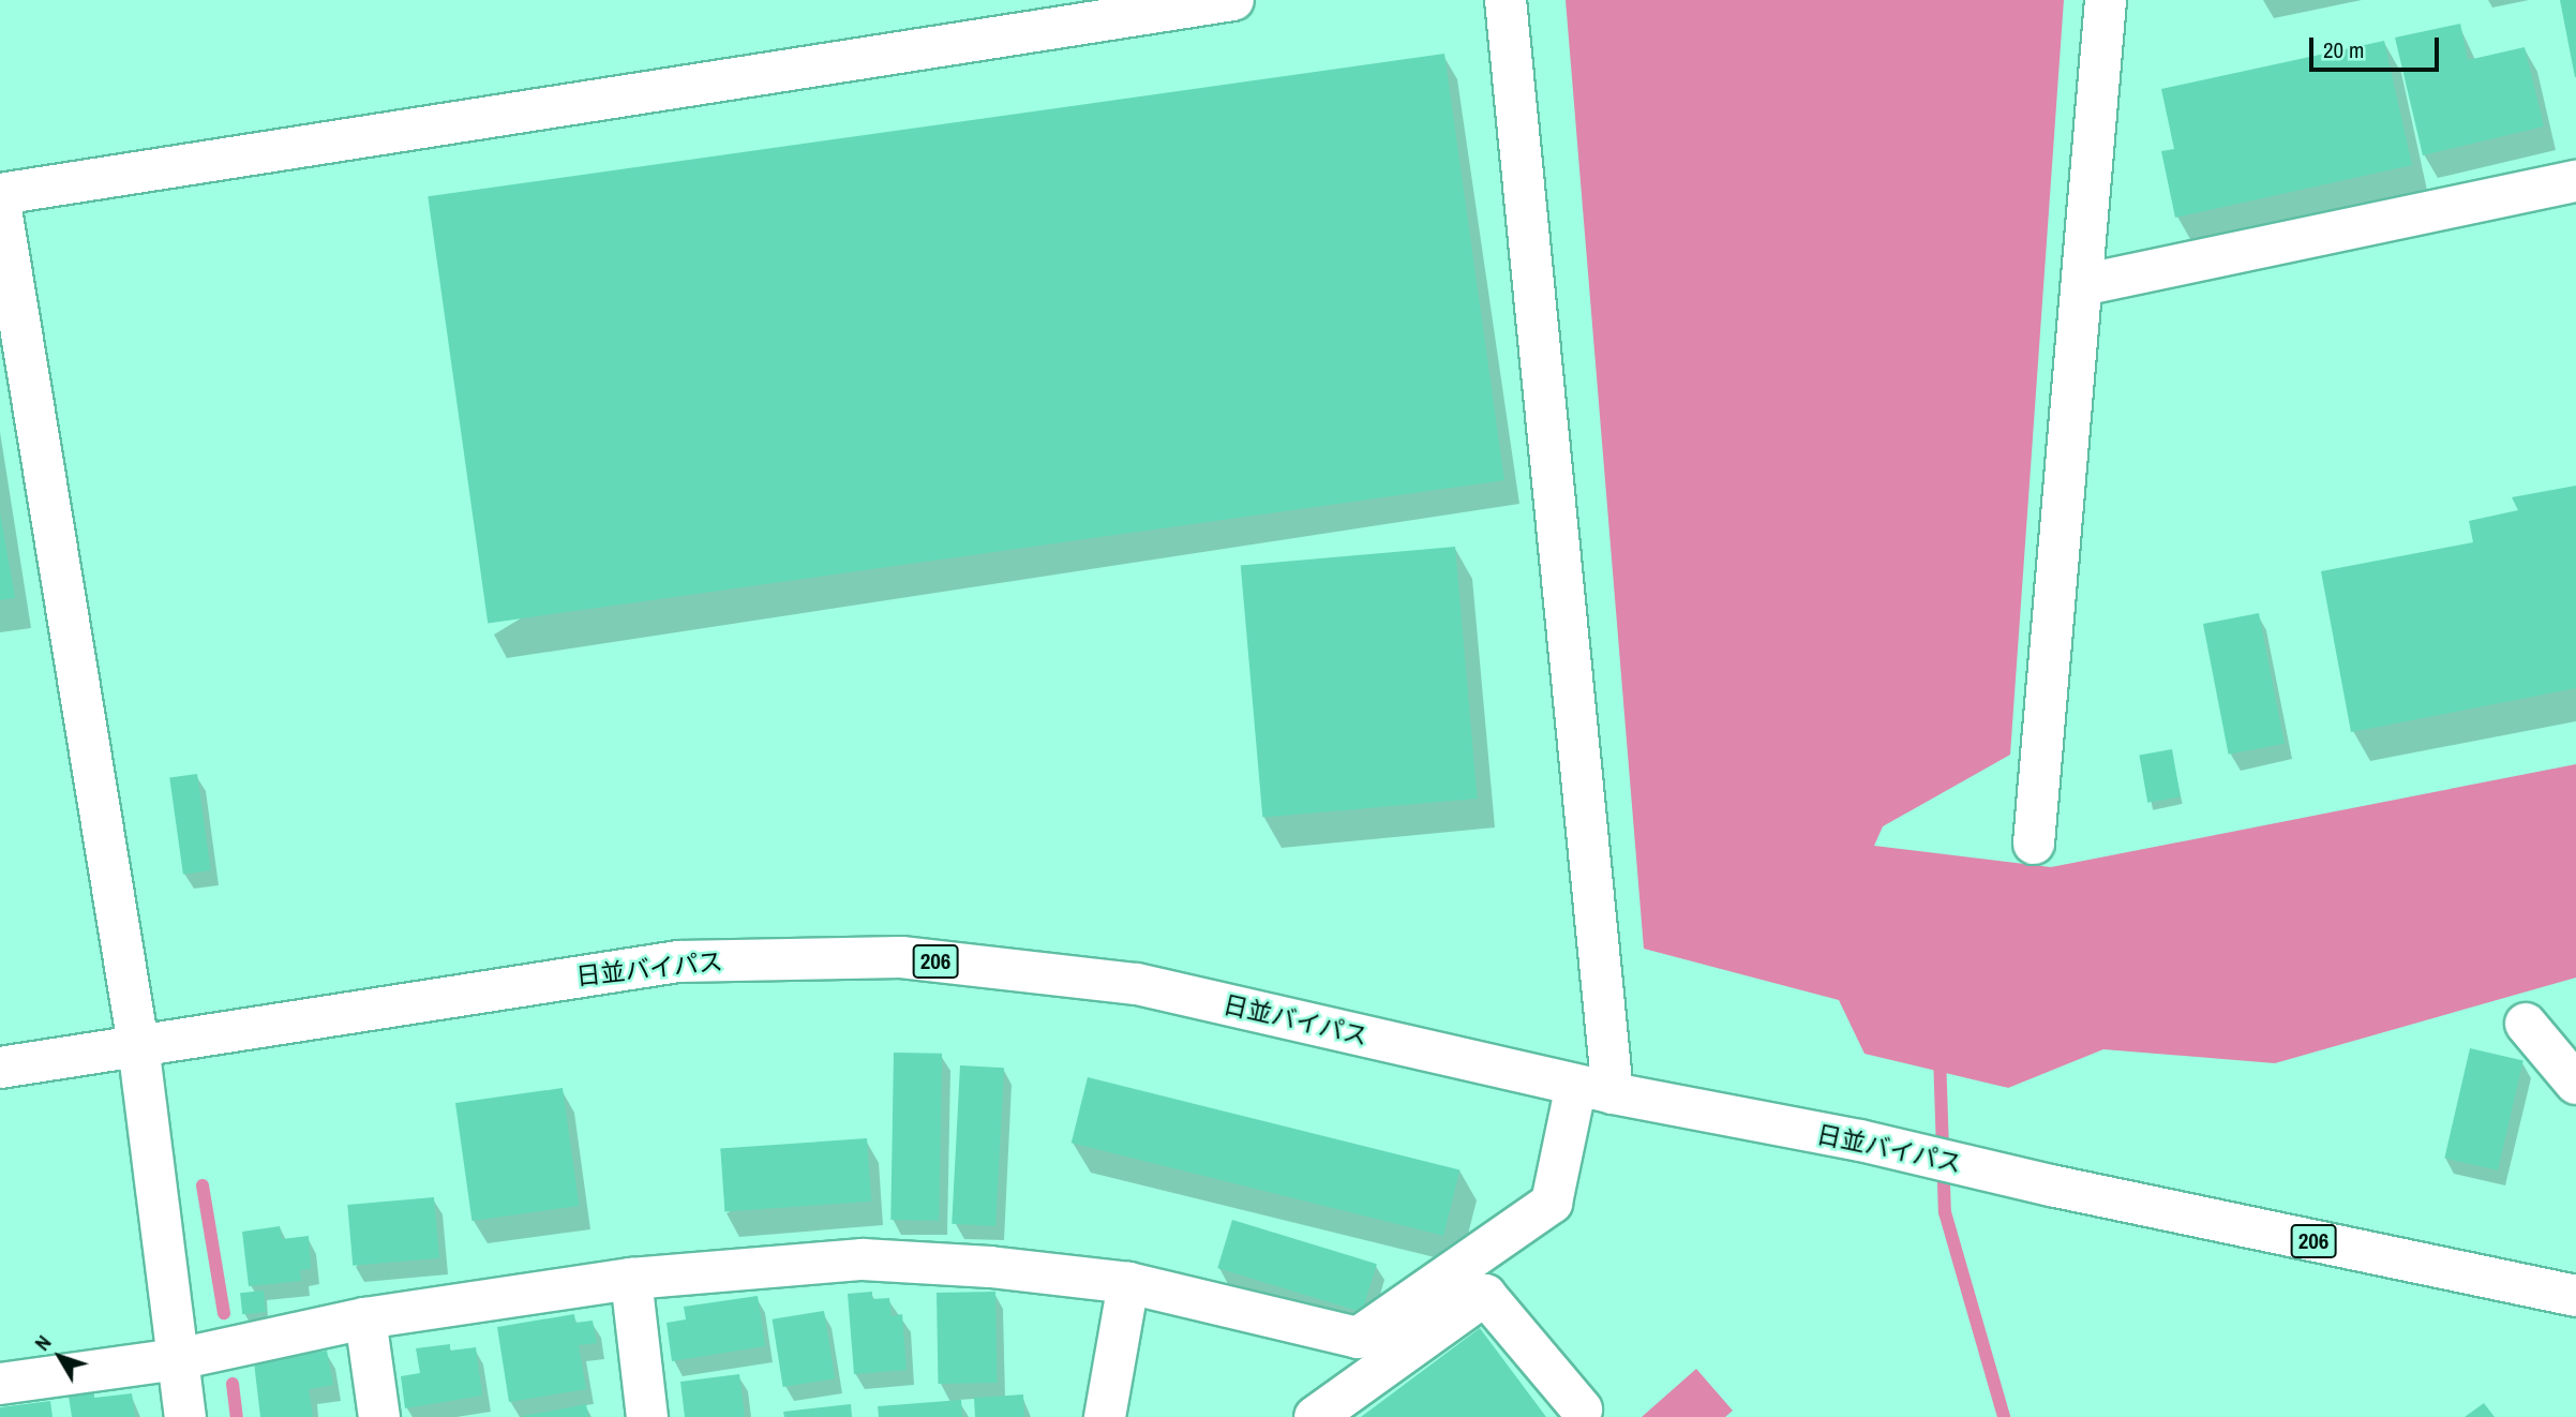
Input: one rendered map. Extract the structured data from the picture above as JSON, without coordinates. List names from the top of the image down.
{
  "streets": {
    "main road": ["206", "日並バイパス"]
  },
  "scale_bar": "20 m",
  "north": "top left"
}
